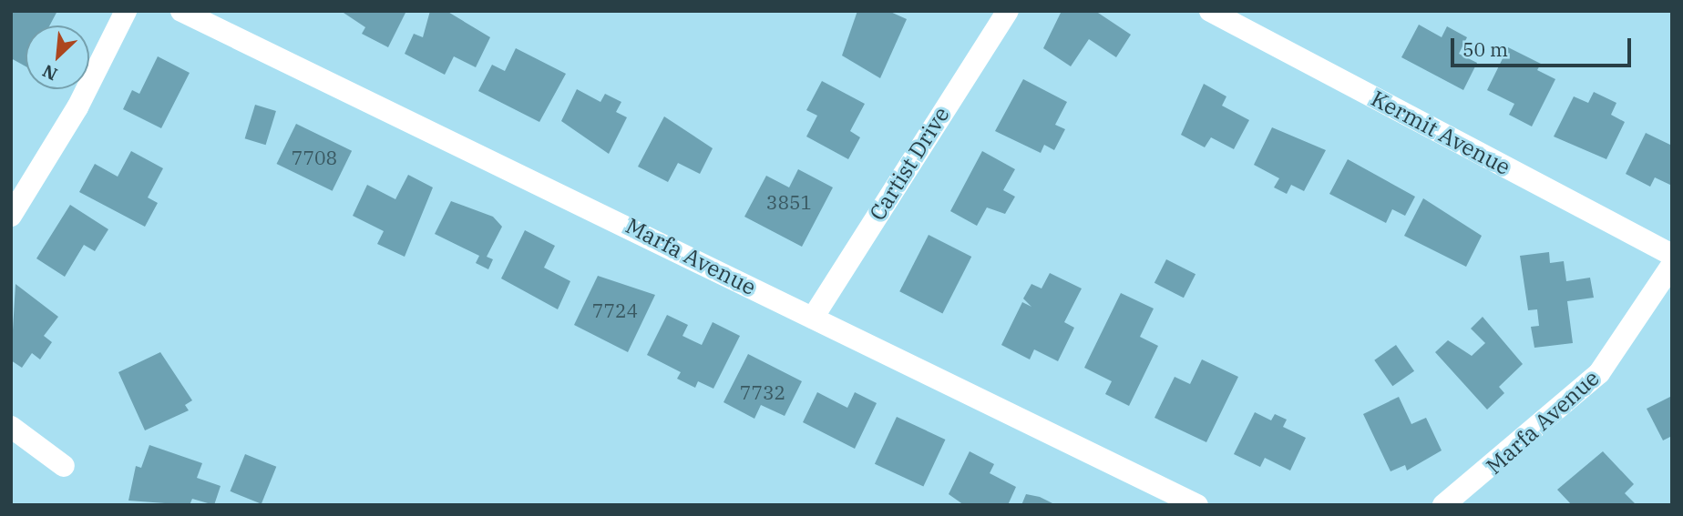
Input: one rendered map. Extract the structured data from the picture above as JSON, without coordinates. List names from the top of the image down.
{
  "streets": {
    "street": ["Kermit Avenue", "Cartist Drive", "Marfa Avenue"]
  },
  "crossings": [
    ["Cartist Drive", "Marfa Avenue"]
  ],
  "house_numbers": [
    "7708",
    "3851",
    "7724",
    "7732"
  ],
  "scale_bar": "50 m",
  "north": "bottom left"
}
